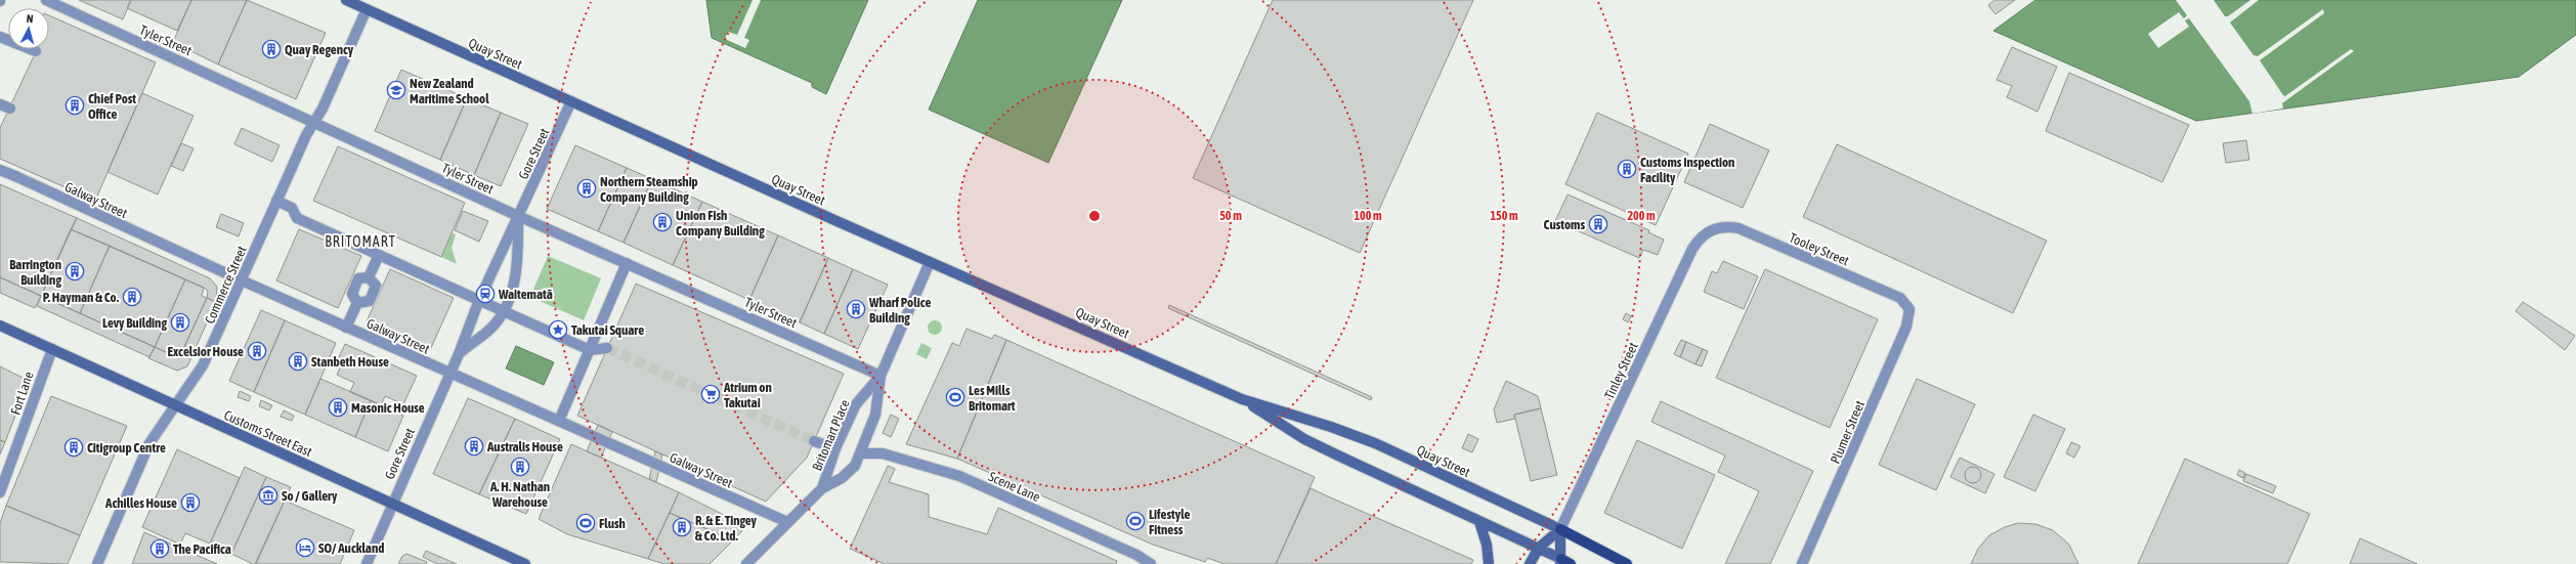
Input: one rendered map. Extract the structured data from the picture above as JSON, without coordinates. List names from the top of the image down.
{
  "streets": {
    "main road": ["Quay Street", "Customs Street East"],
    "street": [
      "Tyler Street",
      "Gore Street",
      "Galway Street",
      "Tooley Street",
      "Commerce Street",
      "Tinley Street",
      "Fort Lane",
      "Plumer Street",
      "Britomart Place",
      "Scene Lane"
    ]
  },
  "crossings": [
    ["Tyler Street", "Gore Street"],
    ["Tyler Street", "Commerce Street"],
    ["Tyler Street", "Britomart Place"],
    ["Quay Street", "Gore Street"],
    ["Quay Street", "Commerce Street"],
    ["Quay Street", "Tinley Street"],
    ["Quay Street", "Britomart Place"],
    ["Gore Street", "Galway Street"],
    ["Gore Street", "Customs Street East"],
    ["Galway Street", "Commerce Street"],
    ["Galway Street", "Britomart Place"],
    ["Tooley Street", "Tinley Street"],
    ["Tooley Street", "Plumer Street"],
    ["Commerce Street", "Customs Street East"],
    ["Fort Lane", "Customs Street East"],
    ["Britomart Place", "Scene Lane"]
  ],
  "districts": ["BRITOMART"],
  "places": {
    "building": [
      "Quay Regency",
      "Chief Post Office",
      "Customs Inspection Facility",
      "Northern Steamship Company Building",
      "Union Fish Company Building",
      "Customs",
      "Barrington Building",
      "P. Hayman & Co.",
      "Wharf Police Building",
      "Levy Building",
      "Excelsior House",
      "Stanbeth House",
      "Masonic House",
      "Australis House",
      "Citigroup Centre",
      "A. H. Nathan Warehouse",
      "Achilles House",
      "R. & E. Tingey & Co. Ltd.",
      "The Pacifica"
    ],
    "school or university": ["New Zealand Maritime School"],
    "station": ["Waitematā"],
    "place": ["Takutai Square"],
    "supermarket": ["Atrium on Takutai"],
    "sports": ["Les Mills Britomart", "Lifestyle Fitness", "Flush"],
    "museum": ["So / Gallery"],
    "hotel": ["SO/ Auckland"]
  },
  "north": "top",
  "rings": [
    "50 m",
    "100 m",
    "150 m",
    "200 m"
  ]
}
